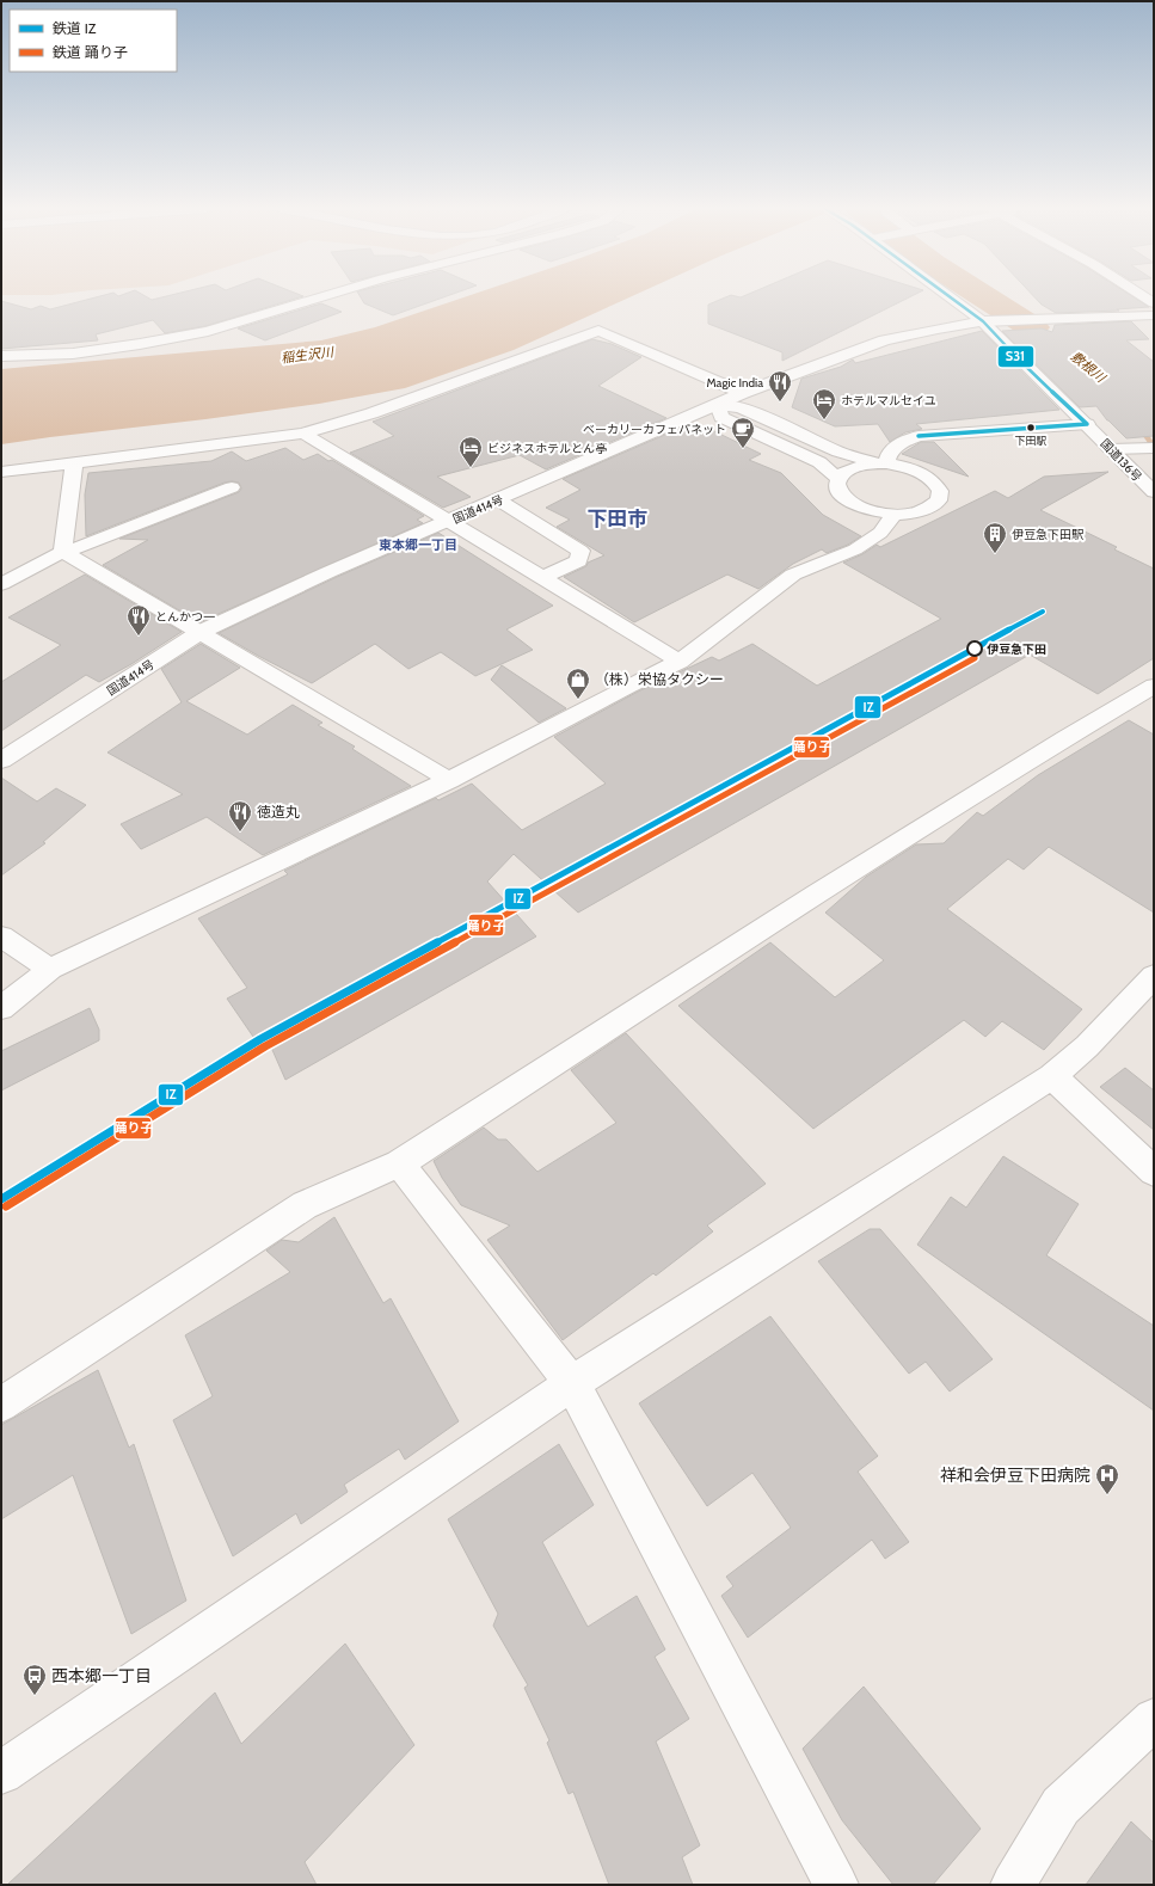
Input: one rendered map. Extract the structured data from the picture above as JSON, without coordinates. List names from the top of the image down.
{
  "streets": {
    "main road": ["国道136号", "国道414号"]
  },
  "crossings": [
    ["国道136号", "国道414号"]
  ],
  "districts": ["下田市", "東本郷一丁目"],
  "water": ["稲生沢川", "敷根川"],
  "places": {
    "restaurant": ["Magic India", "とんかつ一", "徳造丸"],
    "hotel": ["ホテルマルセイユ", "ビジネスホテルとん亭"],
    "other": ["下田駅", "伊豆急下田"],
    "cafe": ["ベーカリーカフェパネット"],
    "building": ["伊豆急下田駅"],
    "shop": ["（株）栄協タクシー"],
    "hospital": ["祥和会伊豆下田病院"],
    "bus stop": ["西本郷一丁目"]
  },
  "lines": ["transit line S31", "rail line IZ", "rail line 踊り子"],
  "legend": ["鉄道 IZ", "鉄道 踊り子"]
}
